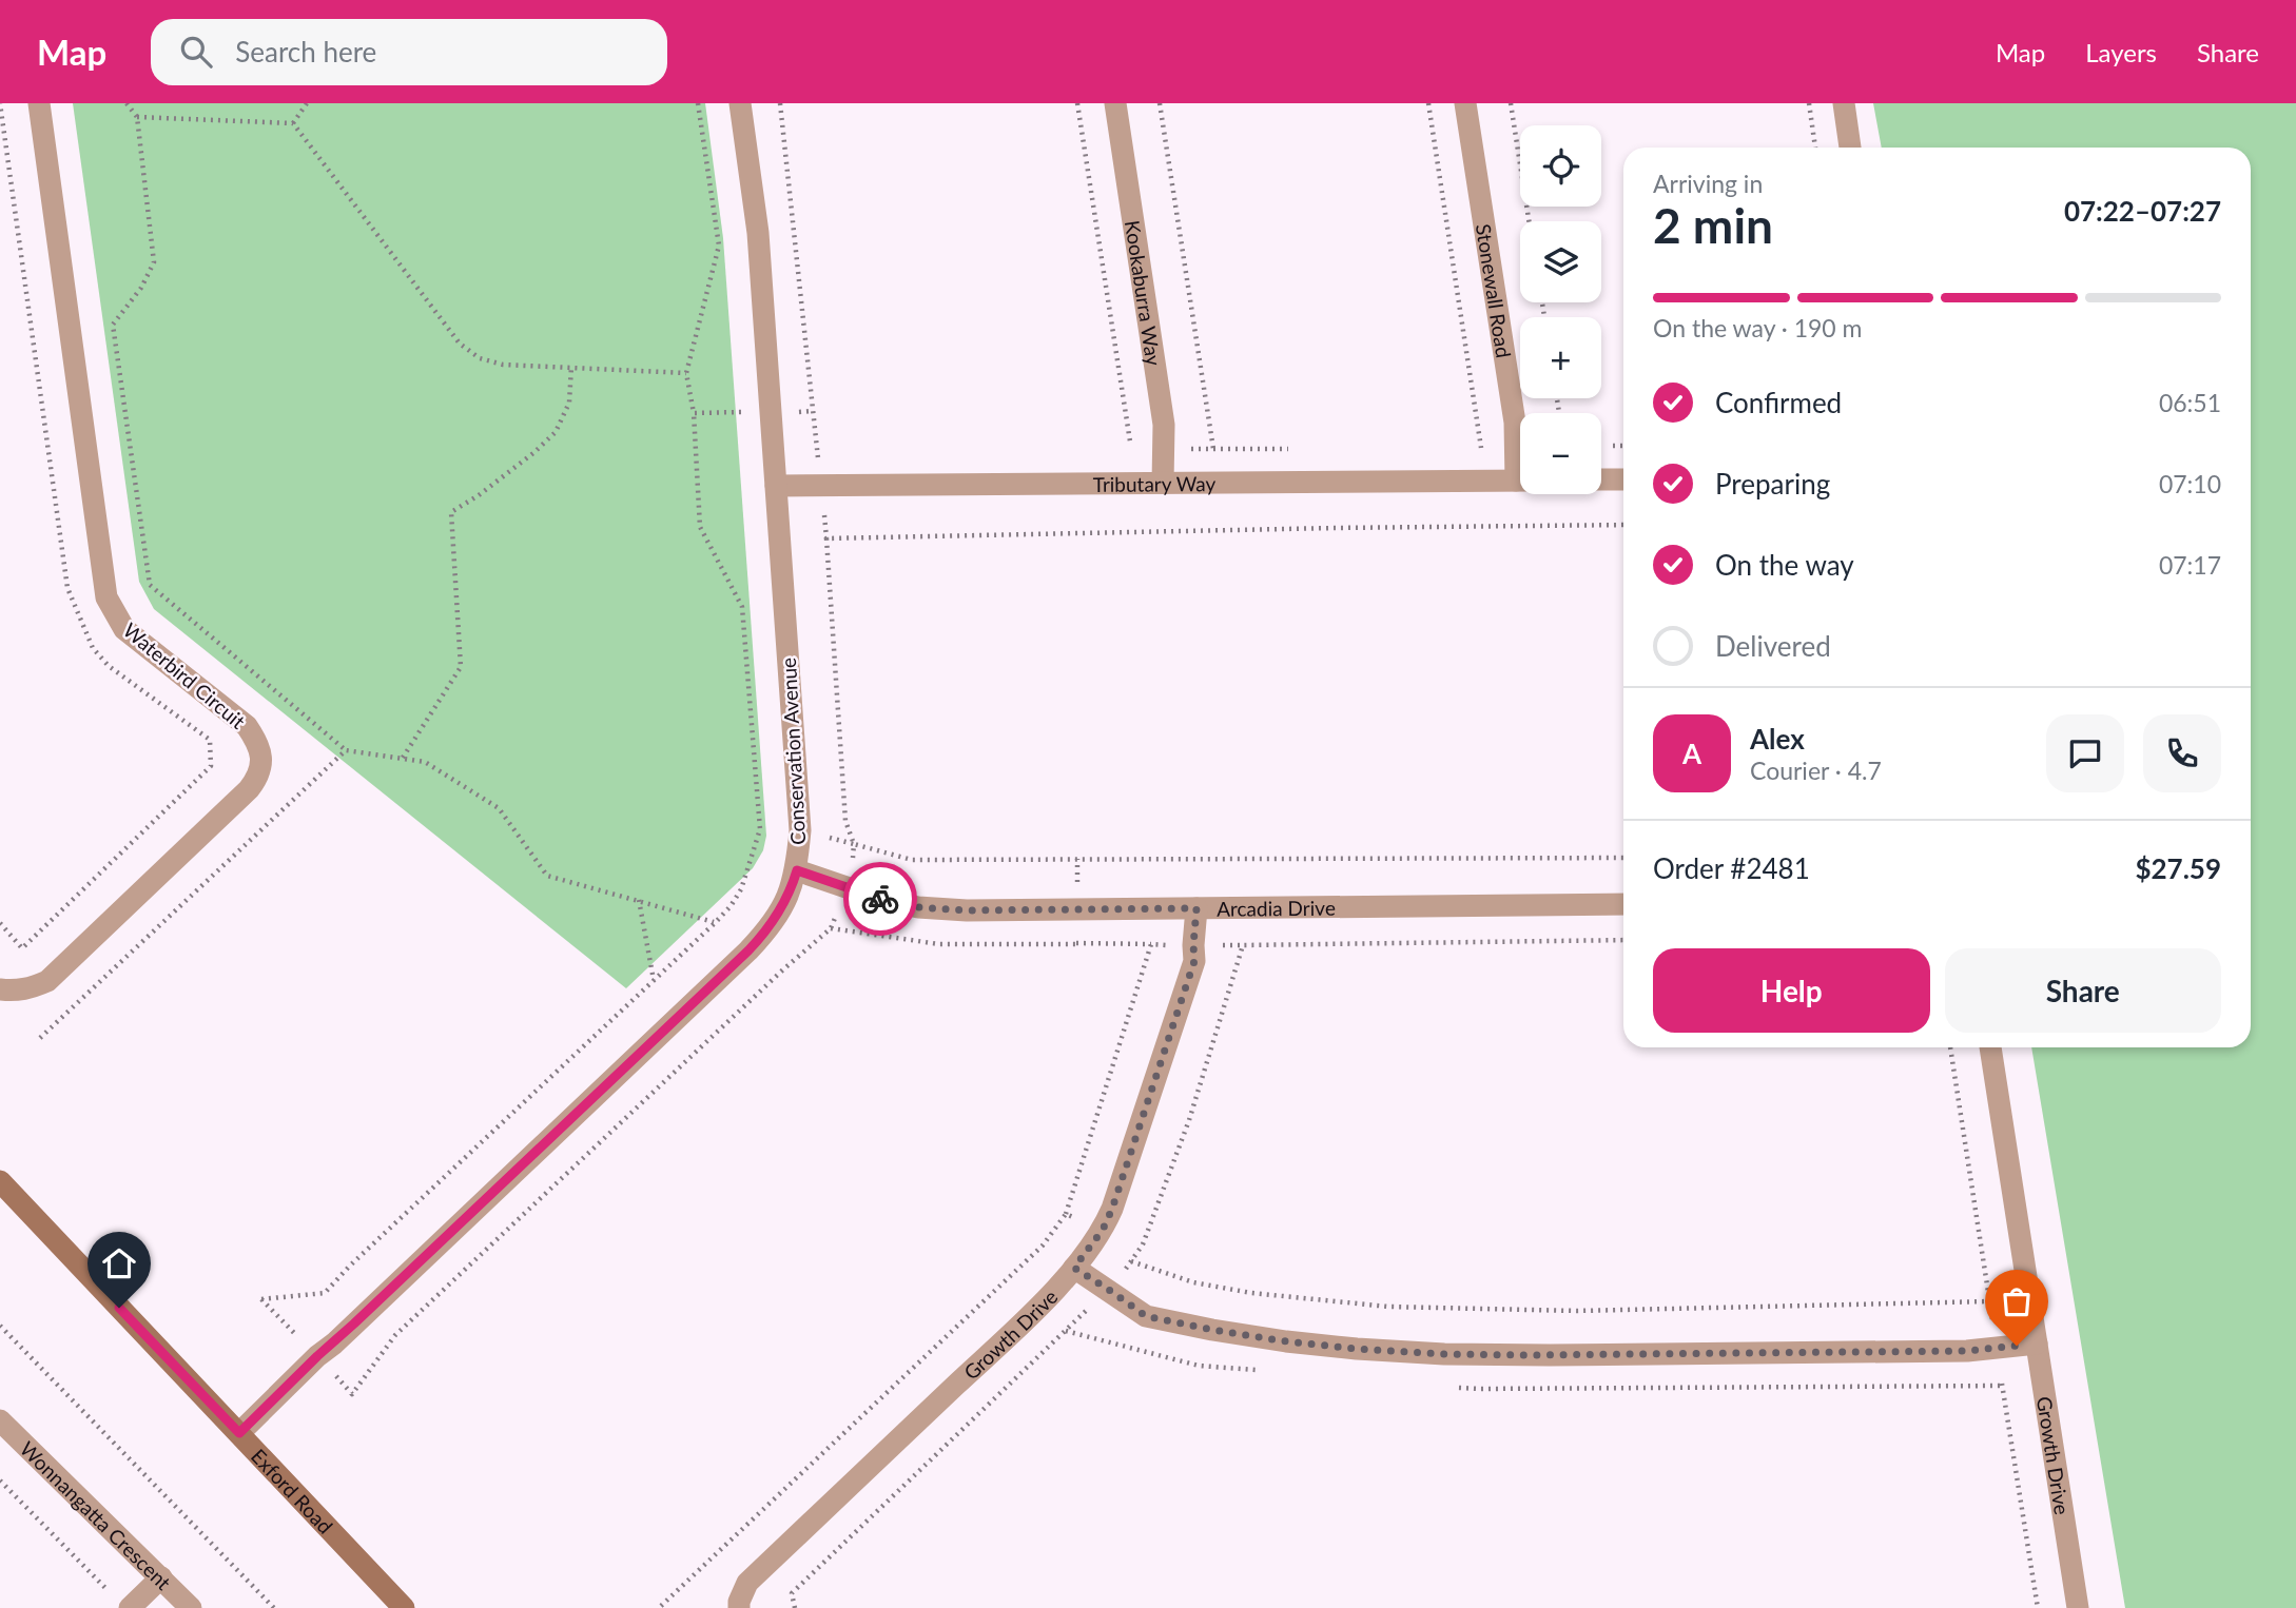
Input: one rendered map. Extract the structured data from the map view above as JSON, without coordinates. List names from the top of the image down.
{
  "streets": {
    "street": [
      "Stonewall Road",
      "Kookaburra Way",
      "Tributary Way",
      "Waterbird Circuit",
      "Conservation Avenue",
      "Arcadia Drive",
      "Growth Drive",
      "Exford Road",
      "Wonnangatta Crescent"
    ]
  },
  "crossings": [
    ["Kookaburra Way", "Tributary Way"],
    ["Tributary Way", "Conservation Avenue"],
    ["Conservation Avenue", "Arcadia Drive"],
    ["Conservation Avenue", "Exford Road"],
    ["Arcadia Drive", "Growth Drive"]
  ],
  "page": {
    "header": "Map",
    "search": "Search here",
    "nav": ["Map", "Layers", "Share"],
    "map_buttons": ["+", "−"],
    "heading": ["2 min", "Arriving in", "07:22–07:27"],
    "panel": [
      "Alex",
      "Courier · 4.7",
      "Order #2481",
      "$27.59"
    ],
    "bar": "On the way · 190 m",
    "list": [
      ["Confirmed", "06:51"],
      ["Preparing", "07:10"],
      ["On the way", "07:17"],
      "Delivered"
    ],
    "round": "A",
    "buttons": ["Help", "Share"]
  }
}
